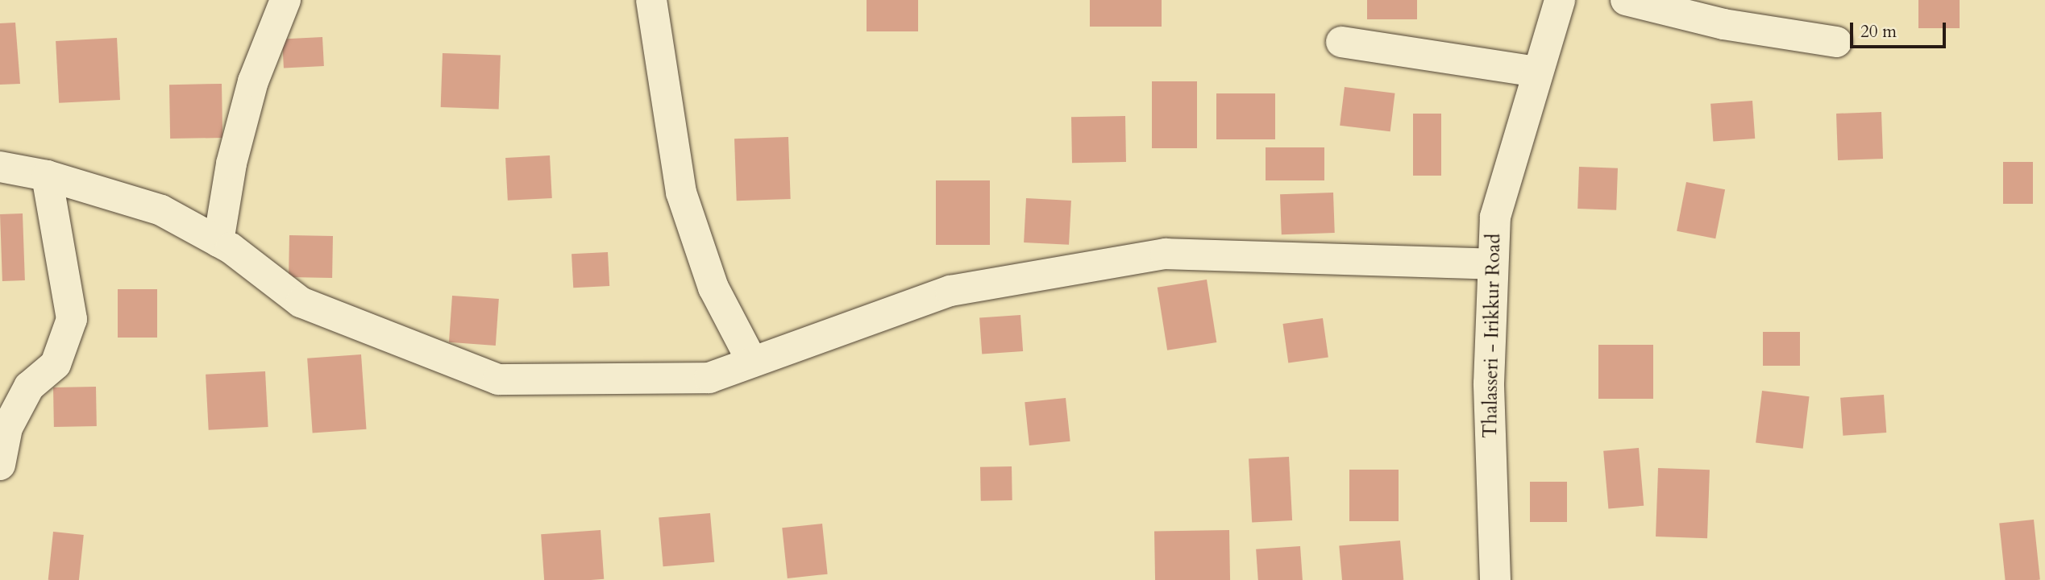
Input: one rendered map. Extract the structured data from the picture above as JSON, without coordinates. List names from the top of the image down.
{
  "streets": {
    "street": ["Thalasseri - Irikkur Road"]
  },
  "scale_bar": "20 m"
}
